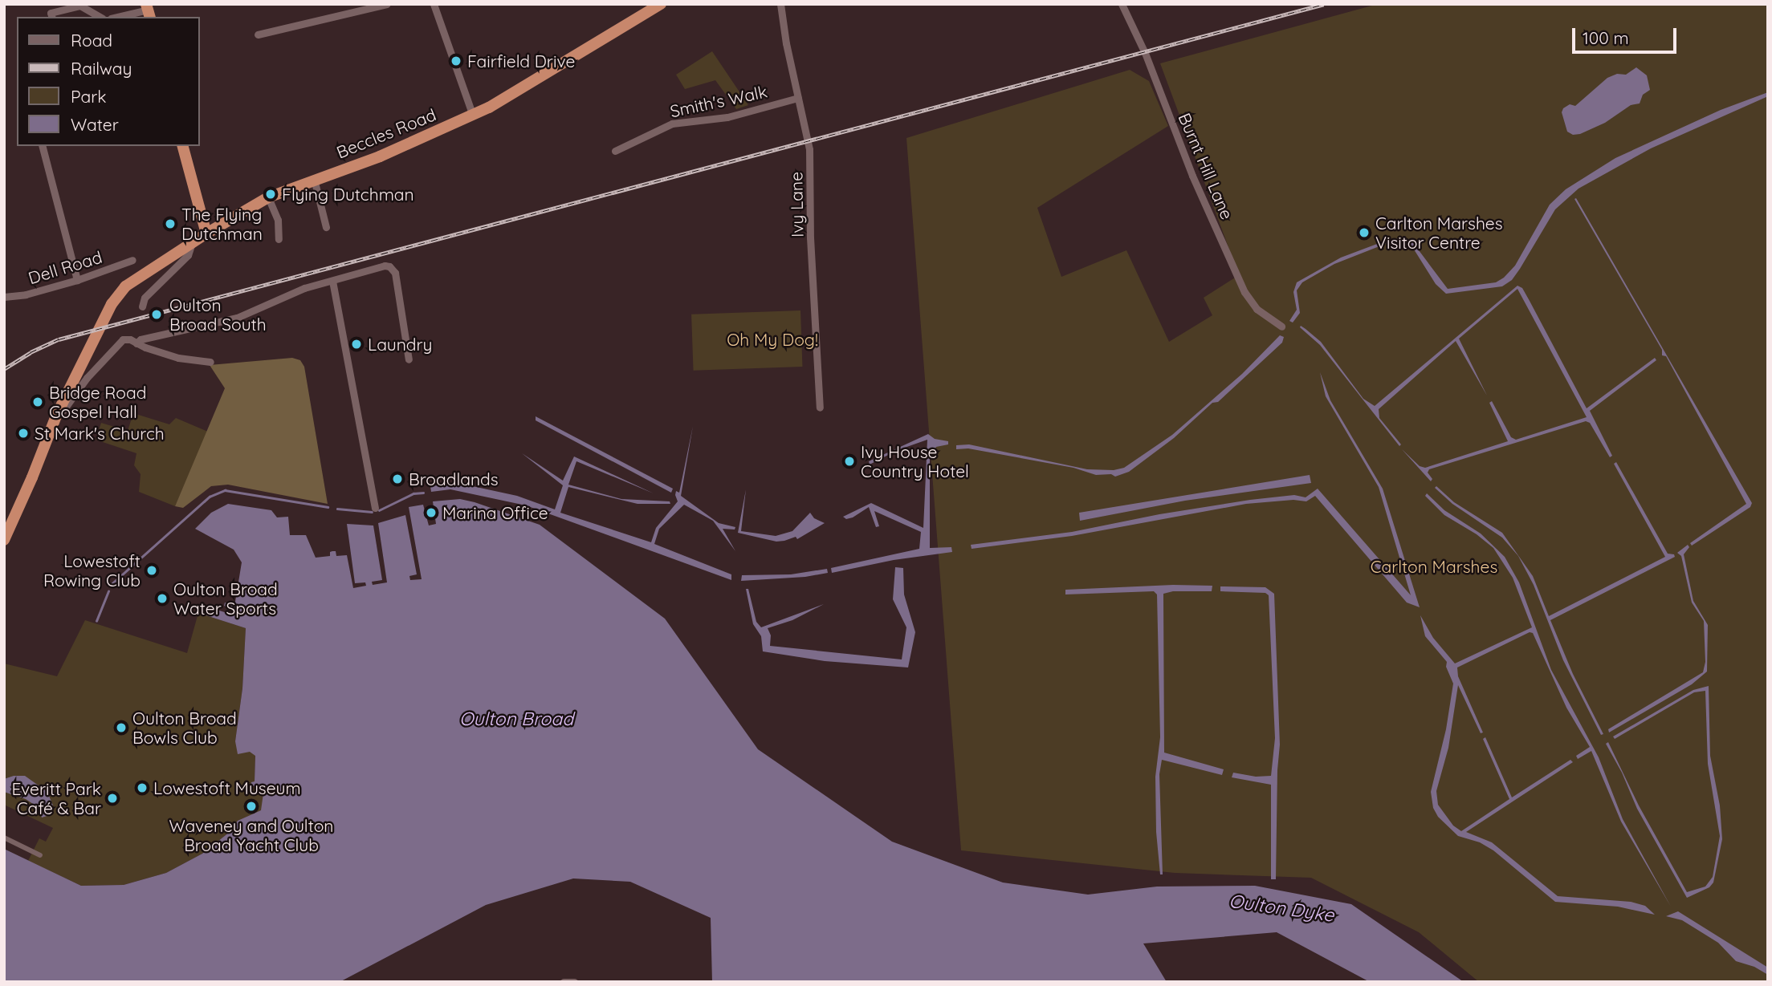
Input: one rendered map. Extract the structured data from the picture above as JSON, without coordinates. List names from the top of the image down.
{
  "streets": {
    "highway": ["Beccles Road"],
    "street": [
      "Smith's Walk",
      "Burnt Hill Lane",
      "Ivy Lane",
      "Dell Road"
    ]
  },
  "crossings": [
    ["Smith's Walk", "Ivy Lane"]
  ],
  "water": ["Oulton Broad", "Oulton Dyke"],
  "parks": ["Oh My Dog!", "Carlton Marshes"],
  "places": [
    "Fairfield Drive",
    "Flying Dutchman",
    "The Flying Dutchman",
    "Carlton Marshes Visitor Centre",
    "Oulton Broad South",
    "Laundry",
    "Bridge Road Gospel Hall",
    "St Mark's Church",
    "Ivy House Country Hotel",
    "Broadlands",
    "Marina Office",
    "Lowestoft Rowing Club",
    "Oulton Broad Water Sports",
    "Oulton Broad Bowls Club",
    "Lowestoft Museum",
    "Everitt Park Café & Bar",
    "Waveney and Oulton Broad Yacht Club"
  ],
  "legend": [
    "Road",
    "Railway",
    "Park",
    "Water"
  ],
  "scale_bar": "100 m"
}
